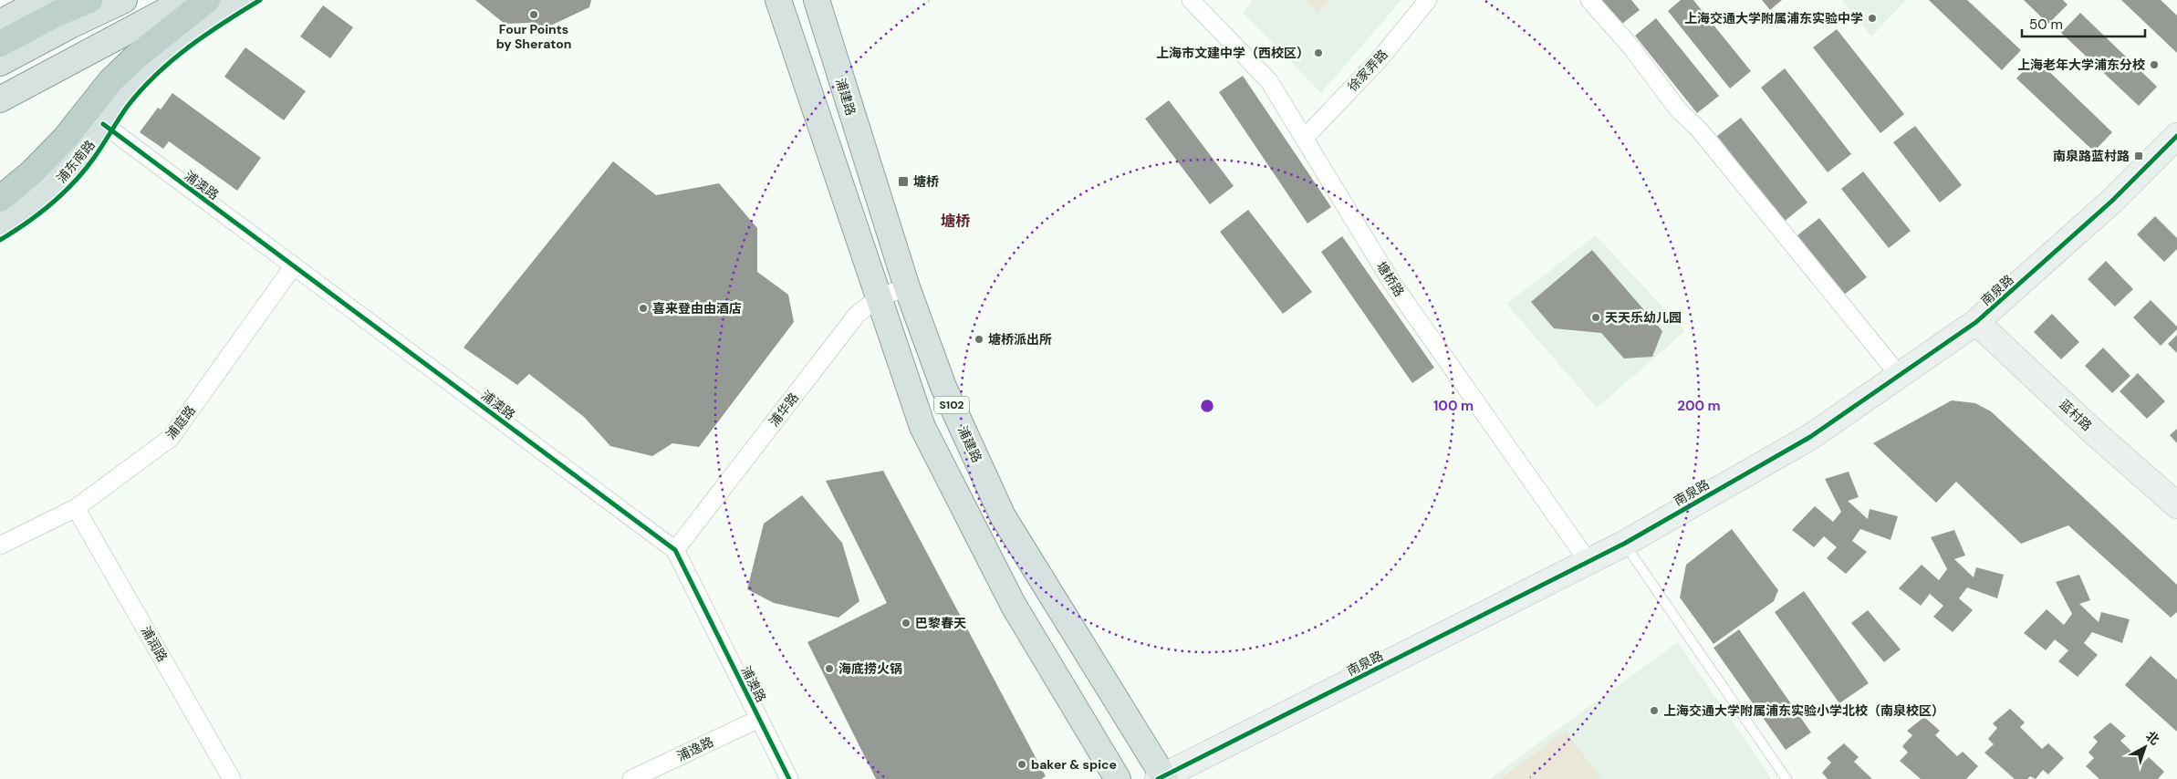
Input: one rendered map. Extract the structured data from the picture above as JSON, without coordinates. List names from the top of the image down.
{
  "streets": {
    "main road": ["浦建路", "浦东南路", "S102"],
    "street": [
      "徐家弄路",
      "浦澳路",
      "塘桥路",
      "南泉路",
      "浦华路",
      "蓝村路",
      "浦庭路",
      "浦润路",
      "浦逸路"
    ]
  },
  "crossings": [
    ["徐家弄路", "塘桥路"],
    ["浦建路", "南泉路"],
    ["浦建路", "浦华路"],
    ["浦东南路", "浦澳路"],
    ["浦澳路", "浦华路"],
    ["浦澳路", "浦庭路"],
    ["浦澳路", "浦逸路"],
    ["塘桥路", "南泉路"],
    ["南泉路", "蓝村路"],
    ["S102", "浦华路"],
    ["浦庭路", "浦润路"]
  ],
  "districts": ["塘桥"],
  "places": {
    "other": [
      "Four Points by Sheraton",
      "上海交通大学附属浦东实验中学",
      "上海市文建中学（西校区）",
      "上海老年大学浦东分校",
      "喜来登由由酒店",
      "天天乐幼儿园",
      "塘桥派出所",
      "巴黎春天",
      "海底捞火锅",
      "上海交通大学附属浦东实验小学北校（南泉校区）",
      "baker & spice"
    ],
    "transit": ["南泉路蓝村路", "塘桥"]
  },
  "scale_bar": "50 m",
  "north": "top right",
  "rings": ["100 m", "200 m"]
}
